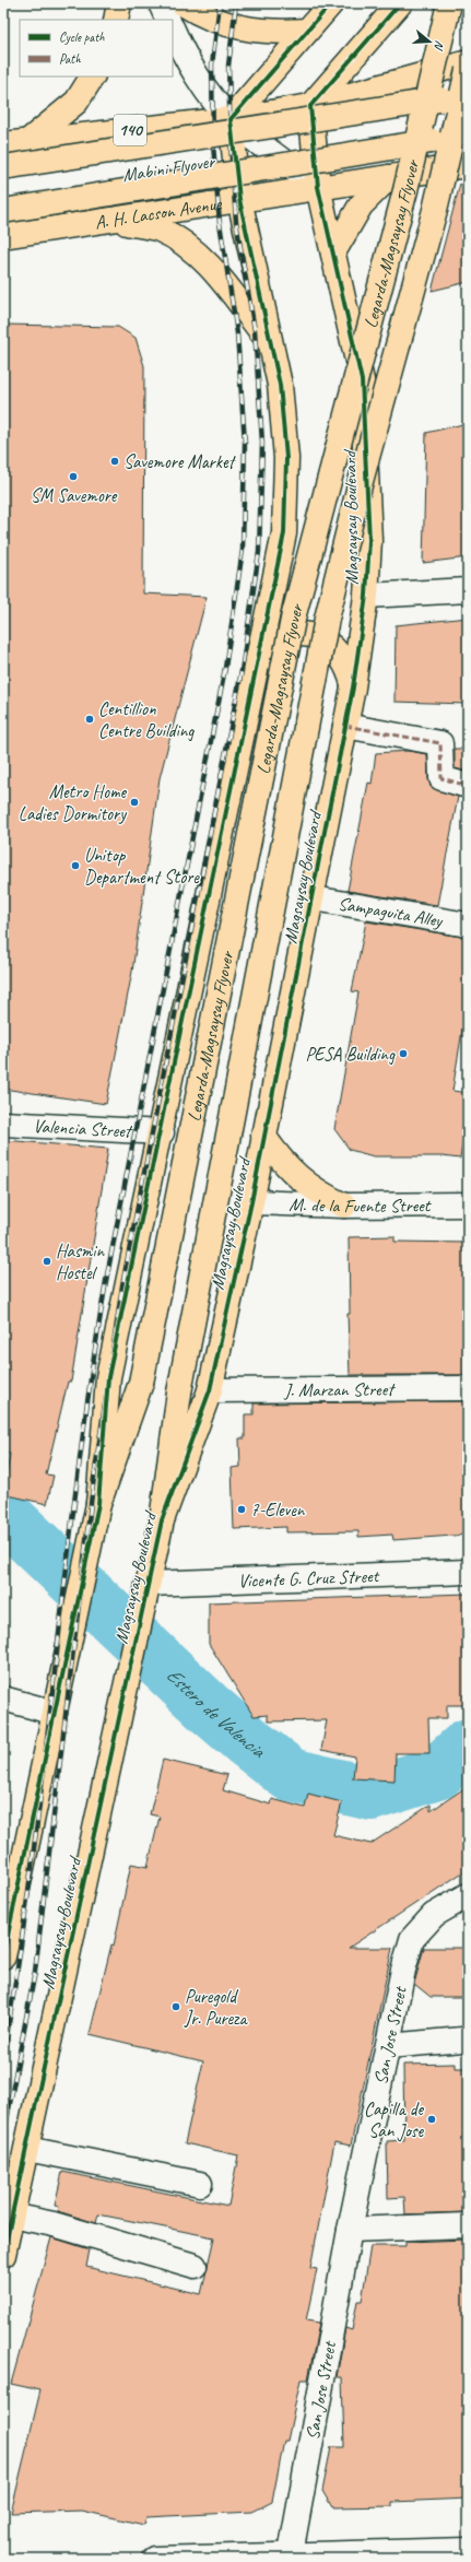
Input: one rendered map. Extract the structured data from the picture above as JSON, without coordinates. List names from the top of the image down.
{
  "streets": {
    "main road": [
      "140",
      "Mabini Flyover",
      "A. H. Lacson Avenue",
      "Legarda-Magsaysay Flyover",
      "Magsaysay Boulevard"
    ],
    "street": [
      "Sampaguita Alley",
      "Valencia Street",
      "M. de la Fuente Street",
      "J. Marzan Street",
      "Vicente G. Cruz Street",
      "San Jose Street"
    ]
  },
  "crossings": [
    ["140", "Magsaysay Boulevard"],
    ["A. H. Lacson Avenue", "Magsaysay Boulevard"],
    ["Legarda-Magsaysay Flyover", "Magsaysay Boulevard"],
    ["Magsaysay Boulevard", "Sampaguita Alley"],
    ["Magsaysay Boulevard", "M. de la Fuente Street"],
    ["Magsaysay Boulevard", "J. Marzan Street"],
    ["Magsaysay Boulevard", "Vicente G. Cruz Street"]
  ],
  "water": ["Estero de Valencia"],
  "places": [
    "Savemore Market",
    "SM Savemore",
    "Centillion Centre Building",
    "Metro Home Ladies Dormitory",
    "Unitop Department Store",
    "PESA Building",
    "Hasmin Hostel",
    "7-Eleven",
    "Puregold Jr. Pureza",
    "Capilla de San Jose"
  ],
  "legend": ["Cycle path", "Path"],
  "north": "right"
}
